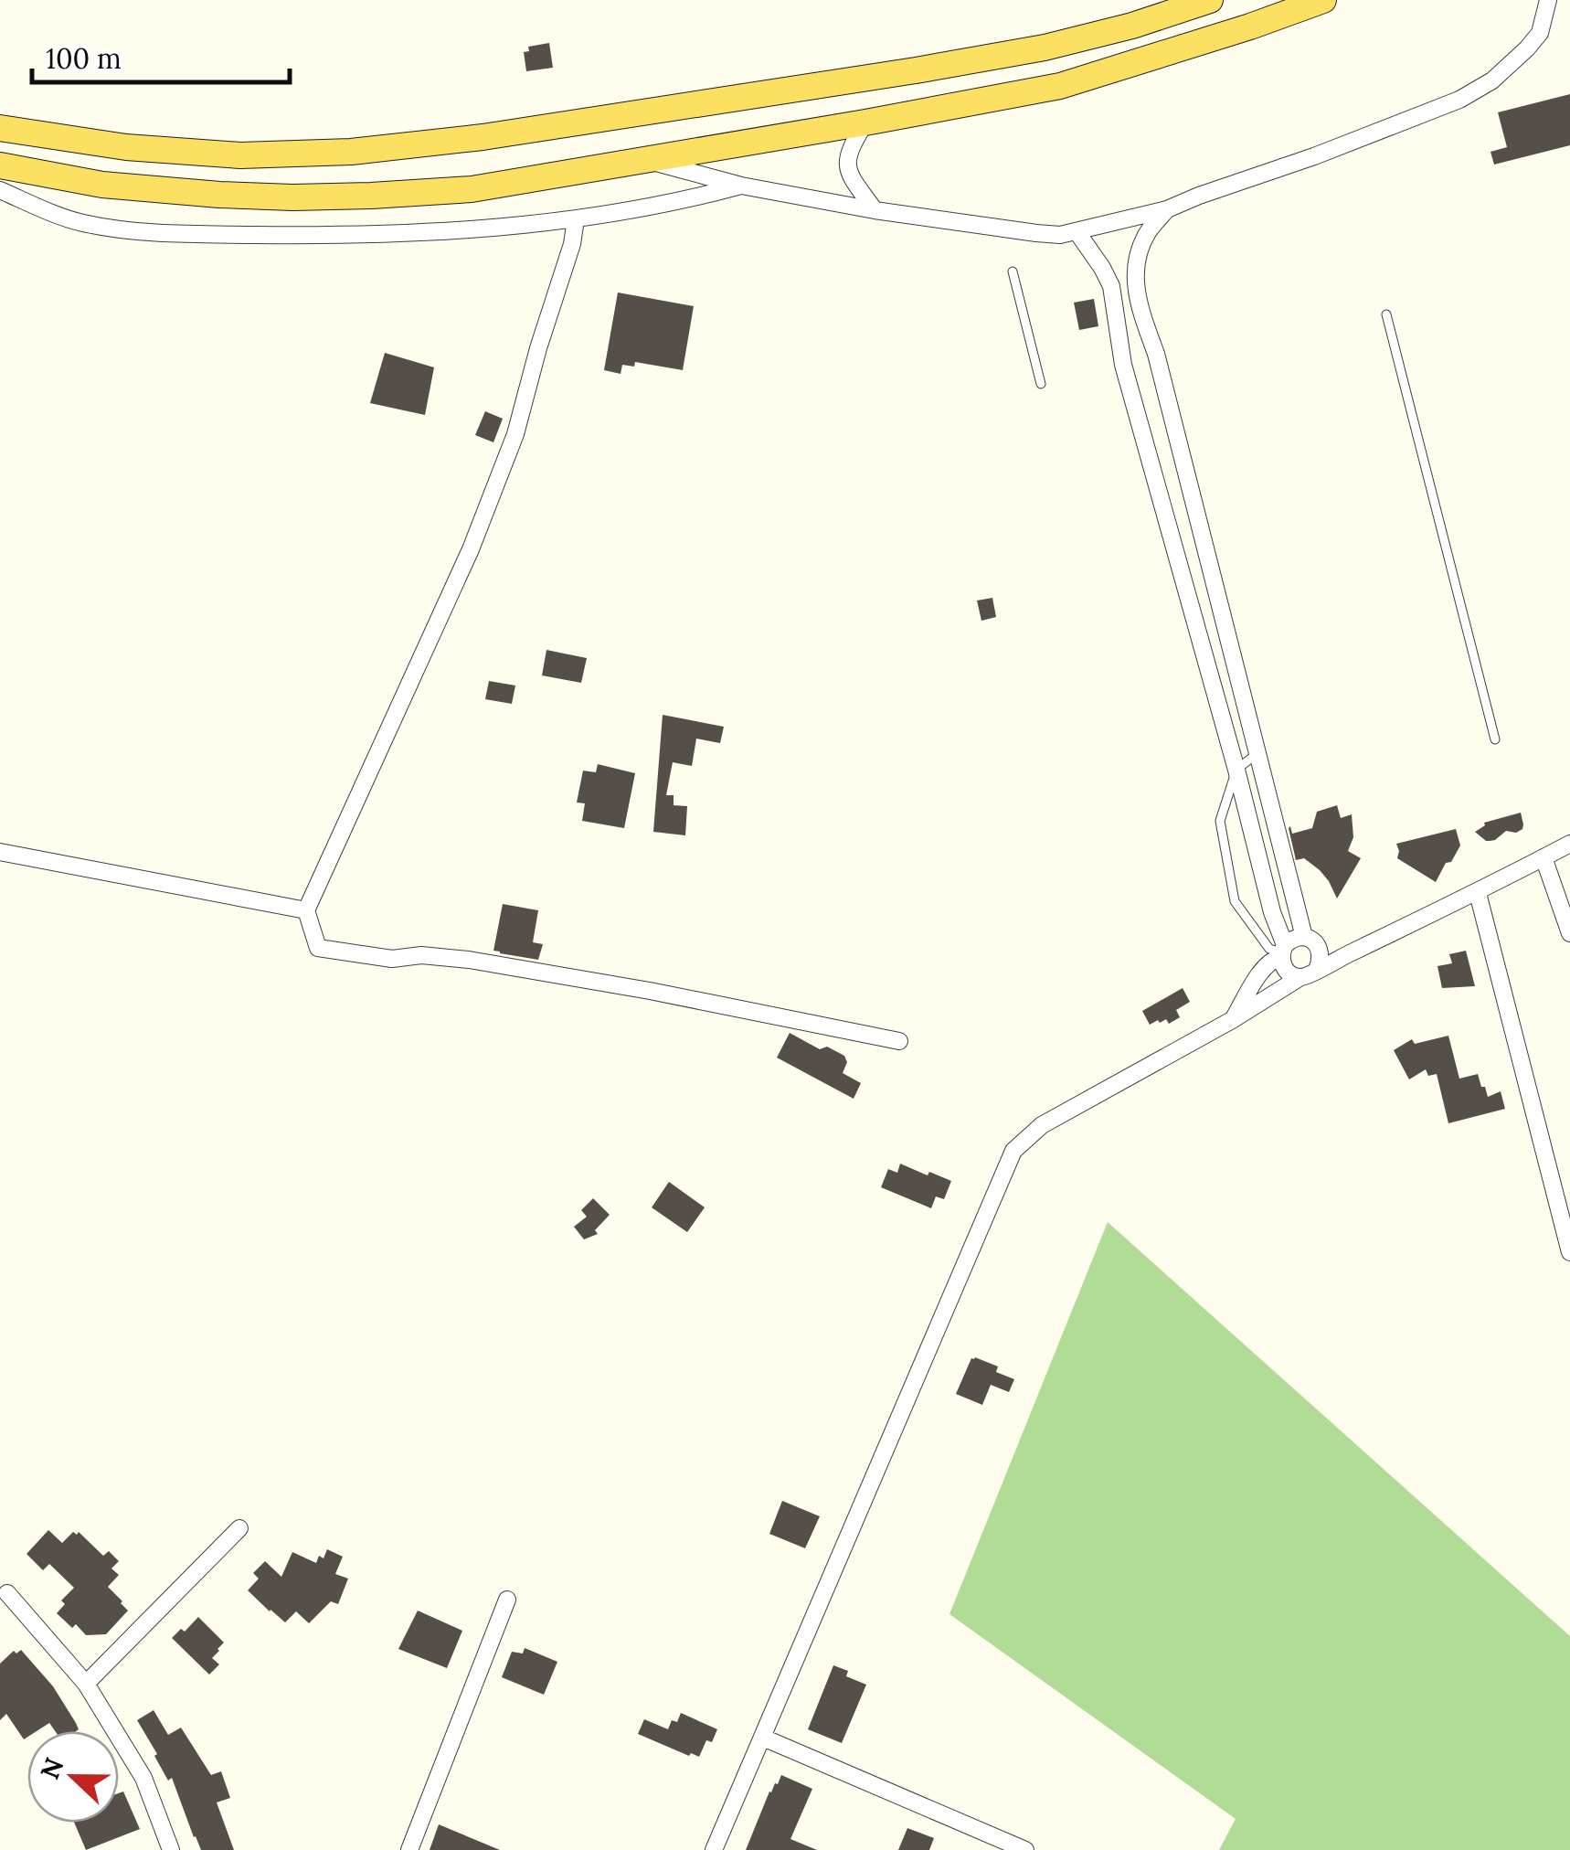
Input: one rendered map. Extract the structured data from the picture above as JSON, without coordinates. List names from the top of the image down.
{
  "scale_bar": "100 m",
  "north": "left"
}
